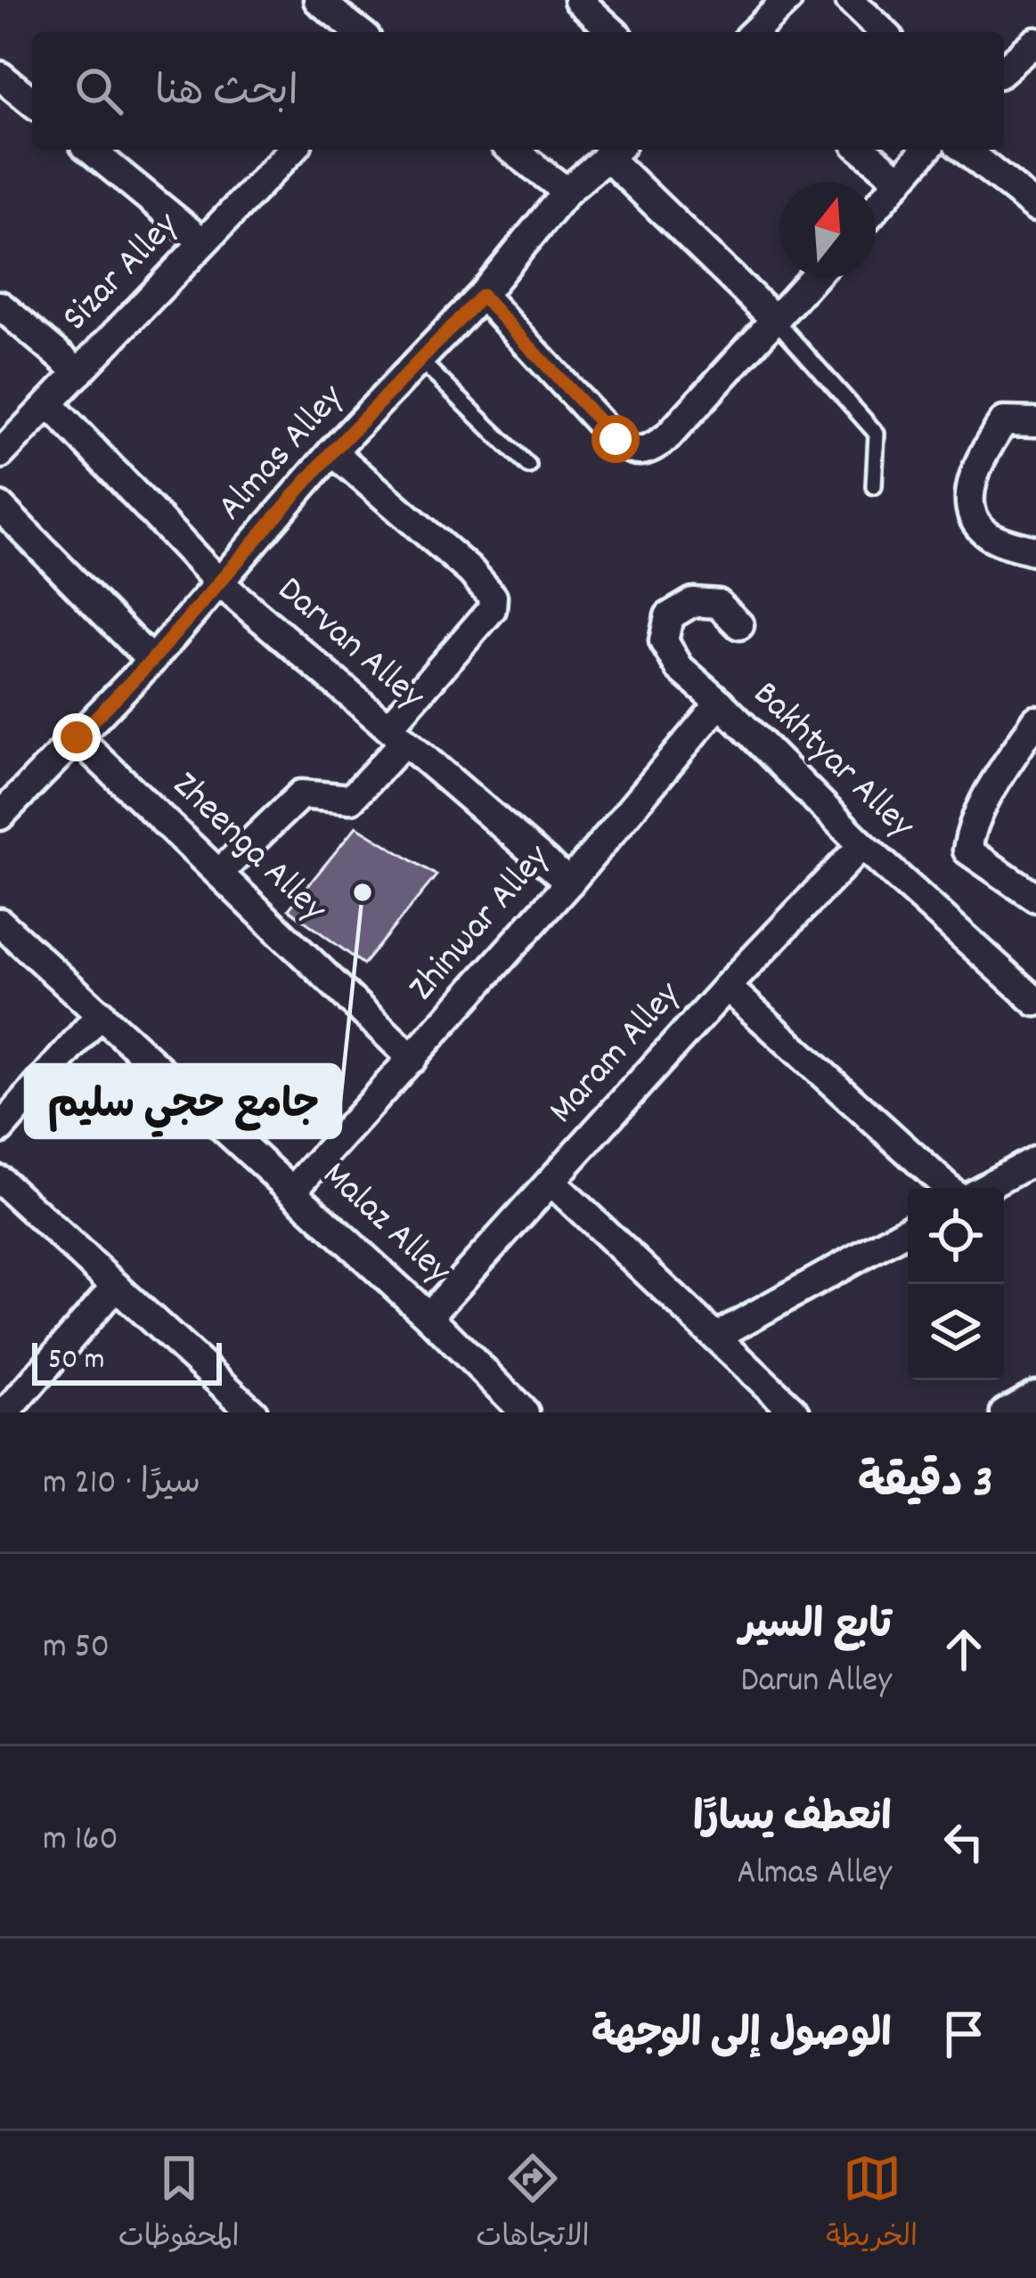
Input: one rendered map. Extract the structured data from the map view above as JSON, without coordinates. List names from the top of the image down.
{
  "streets": {
    "street": [
      "Sizar Alley",
      "Almas Alley",
      "Darvan Alley",
      "Bakhtyar Alley",
      "Zheenga Alley",
      "Zhinwar Alley",
      "Maram Alley",
      "Malaz Alley"
    ]
  },
  "crossings": [
    ["Sizar Alley", "Darvan Alley"],
    ["Almas Alley", "Darvan Alley"],
    ["Almas Alley", "Zheenga Alley"],
    ["Darvan Alley", "Zhinwar Alley"],
    ["Bakhtyar Alley", "Zhinwar Alley"],
    ["Bakhtyar Alley", "Maram Alley"],
    ["Zheenga Alley", "Zhinwar Alley"],
    ["Zhinwar Alley", "Malaz Alley"],
    ["Maram Alley", "Malaz Alley"]
  ],
  "places": ["جامع حجي سليم"],
  "scale_bar": "50 m",
  "north": "top",
  "page": {
    "search": "ابحث هنا",
    "scale": "50 m",
    "heading": ["3 دقيقة", "سيرًا · 210 m"],
    "list": [
      ["تابع السير", "Darun Alley", "50 m"],
      ["انعطف يسارًا", "Almas Alley", "160 m"],
      "الوصول إلى الوجهة"
    ],
    "nav": ["الخريطة", "الاتجاهات", "المحفوظات"]
  }
}
